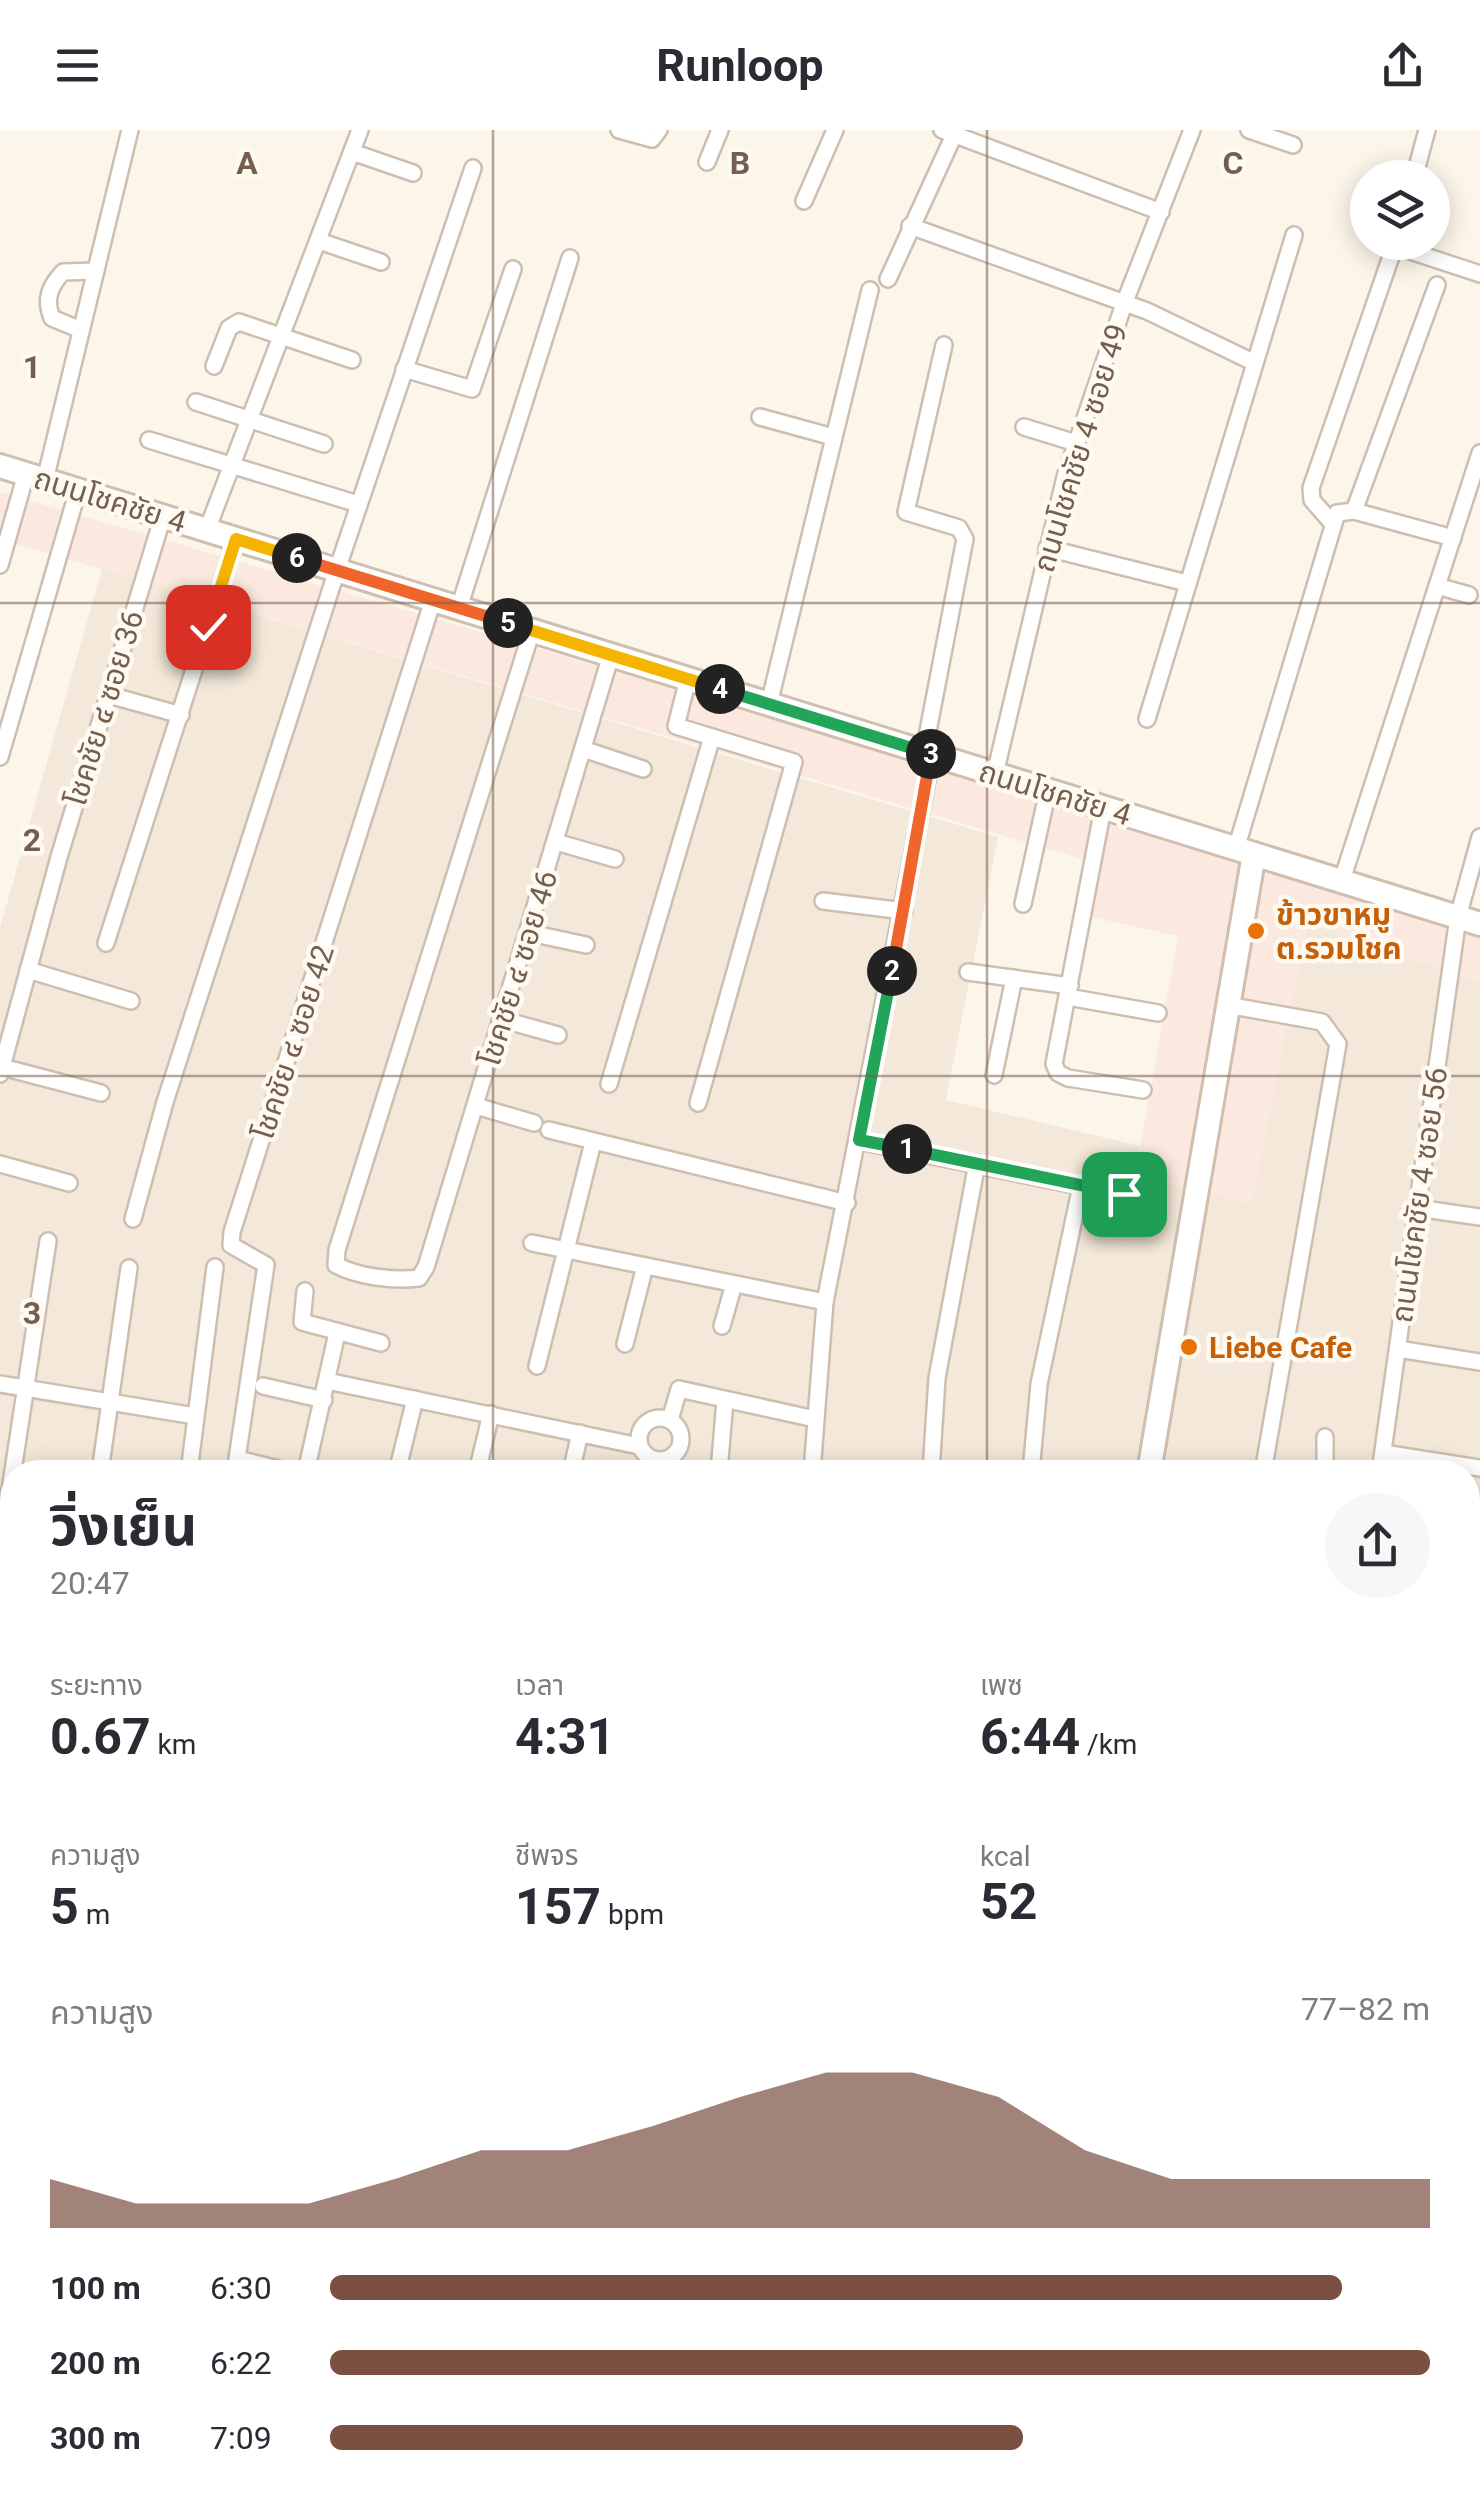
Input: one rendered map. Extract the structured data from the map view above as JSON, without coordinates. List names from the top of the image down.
{
  "streets": {
    "street": [
      "ถนนโชคชัย 4 ซอย 49",
      "ถนนโชคชัย 4",
      "โชคชัย ๔ ซอย 36",
      "โชคชัย ๔ ซอย 46",
      "โชคชัย ๔ ซอย 42",
      "ถนนโชคชัย 4 ซอย 56"
    ]
  },
  "crossings": [
    ["ถนนโชคชัย 4 ซอย 49", "ถนนโชคชัย 4"],
    ["ถนนโชคชัย 4", "โชคชัย ๔ ซอย 36"],
    ["ถนนโชคชัย 4", "โชคชัย ๔ ซอย 46"],
    ["ถนนโชคชัย 4", "โชคชัย ๔ ซอย 42"],
    ["ถนนโชคชัย 4", "ถนนโชคชัย 4 ซอย 56"]
  ],
  "places": ["ข้าวขาหมู ต.รวมโชค", "Liebe Cafe"],
  "page": {
    "header": "Runloop",
    "pins": [
      "6",
      "5",
      "4",
      "3",
      "2",
      "1"
    ],
    "heading": ["วิ่งเย็น", "20:47"],
    "stats": [
      ["ระยะทาง", "0.67 km"],
      ["เวลา", "4:31"],
      ["เพซ", "6:44 /km"],
      ["ความสูง", "5 m"],
      ["ชีพจร", "157 bpm"],
      ["kcal", "52"]
    ],
    "chart": ["ความสูง", "77–82 m"],
    "list": [
      {
        "name": "100 m",
        "note": "6:30"
      },
      {
        "name": "200 m",
        "note": "6:22"
      },
      {
        "name": "300 m",
        "note": "7:09"
      }
    ]
  },
  "grid": {
    "columns": ["A", "B", "C"],
    "rows": ["1", "2", "3"]
  }
}
